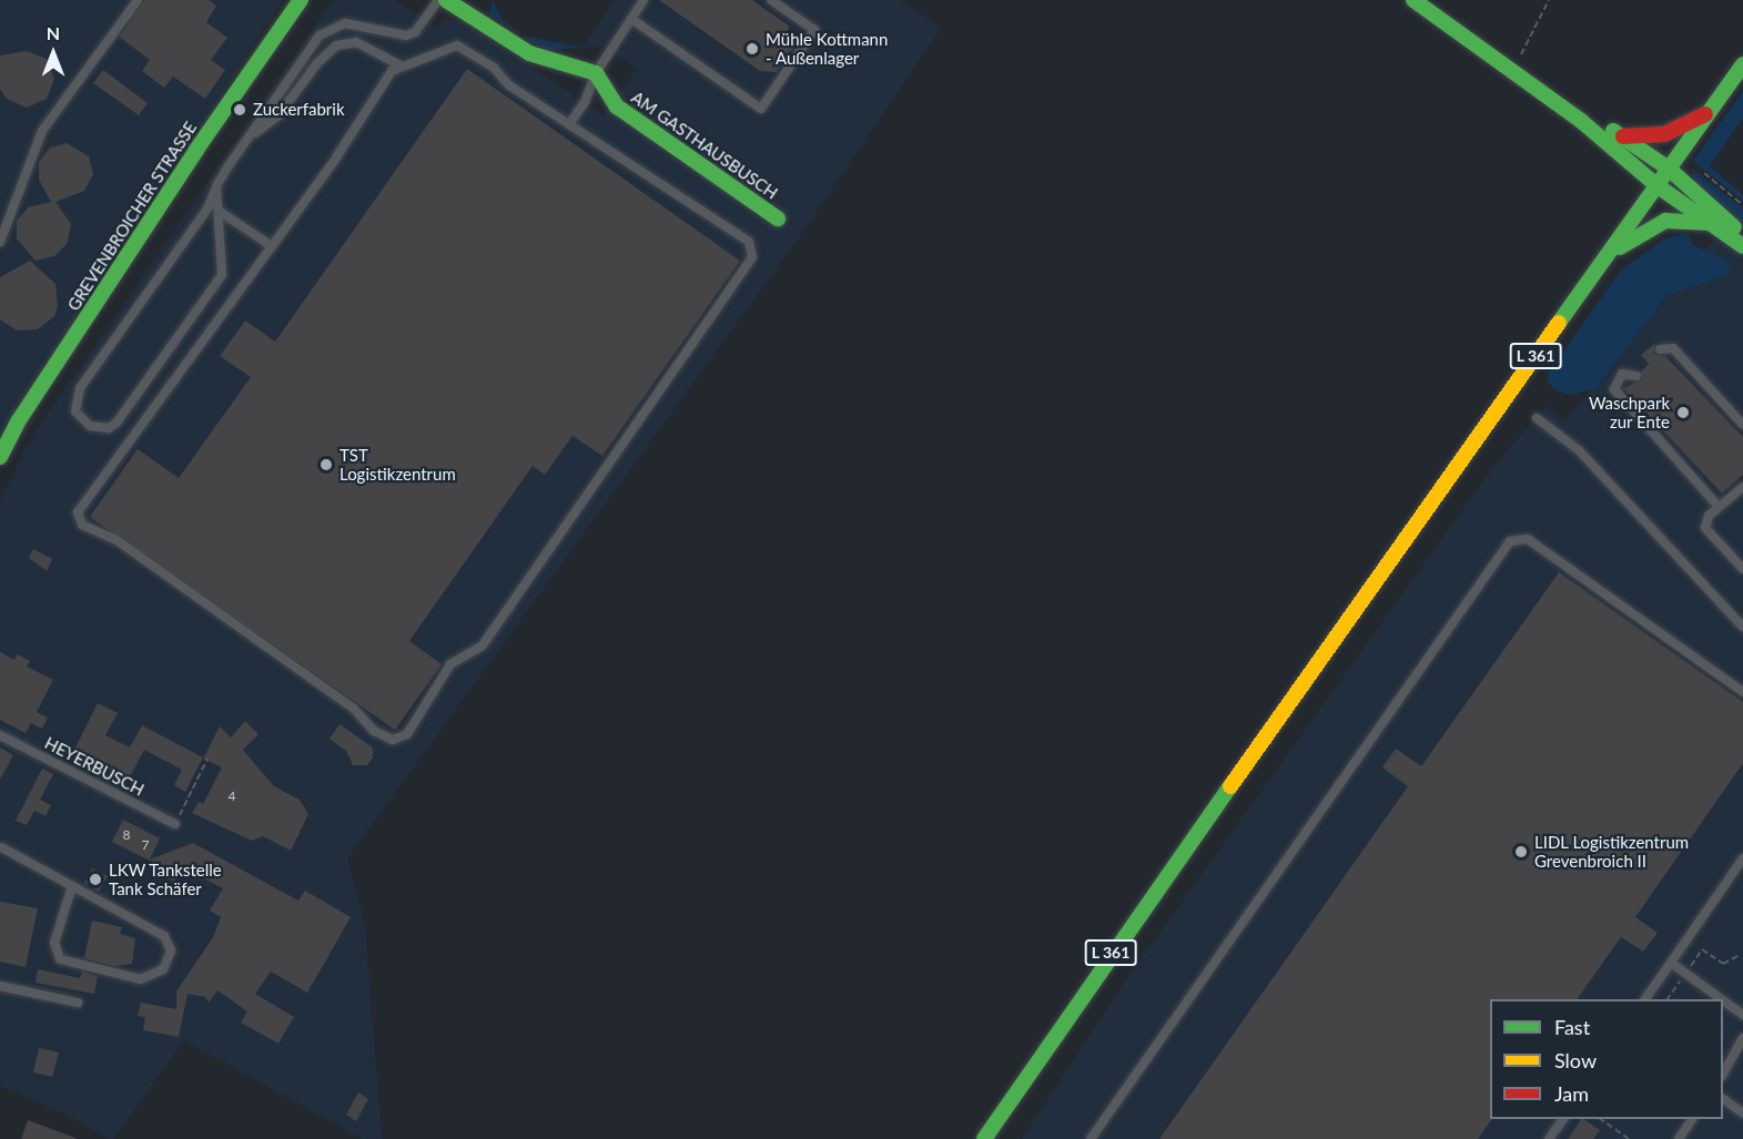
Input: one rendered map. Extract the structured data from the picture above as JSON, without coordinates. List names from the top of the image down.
{
  "streets": {
    "street": ["AM GASTHAUSBUSCH", "GREVENBROICHER STRASSE", "L 361"],
    "lane": ["HEYERBUSCH"]
  },
  "places": [
    "Mühle Kottmann - Außenlager",
    "Zuckerfabrik",
    "Waschpark zur Ente",
    "TST Logistikzentrum",
    "LIDL Logistikzentrum Grevenbroich II",
    "LKW Tankstelle Tank Schäfer"
  ],
  "house_numbers": ["4", "8", "7"],
  "legend": ["Fast", "Slow", "Jam"],
  "north": "top"
}
